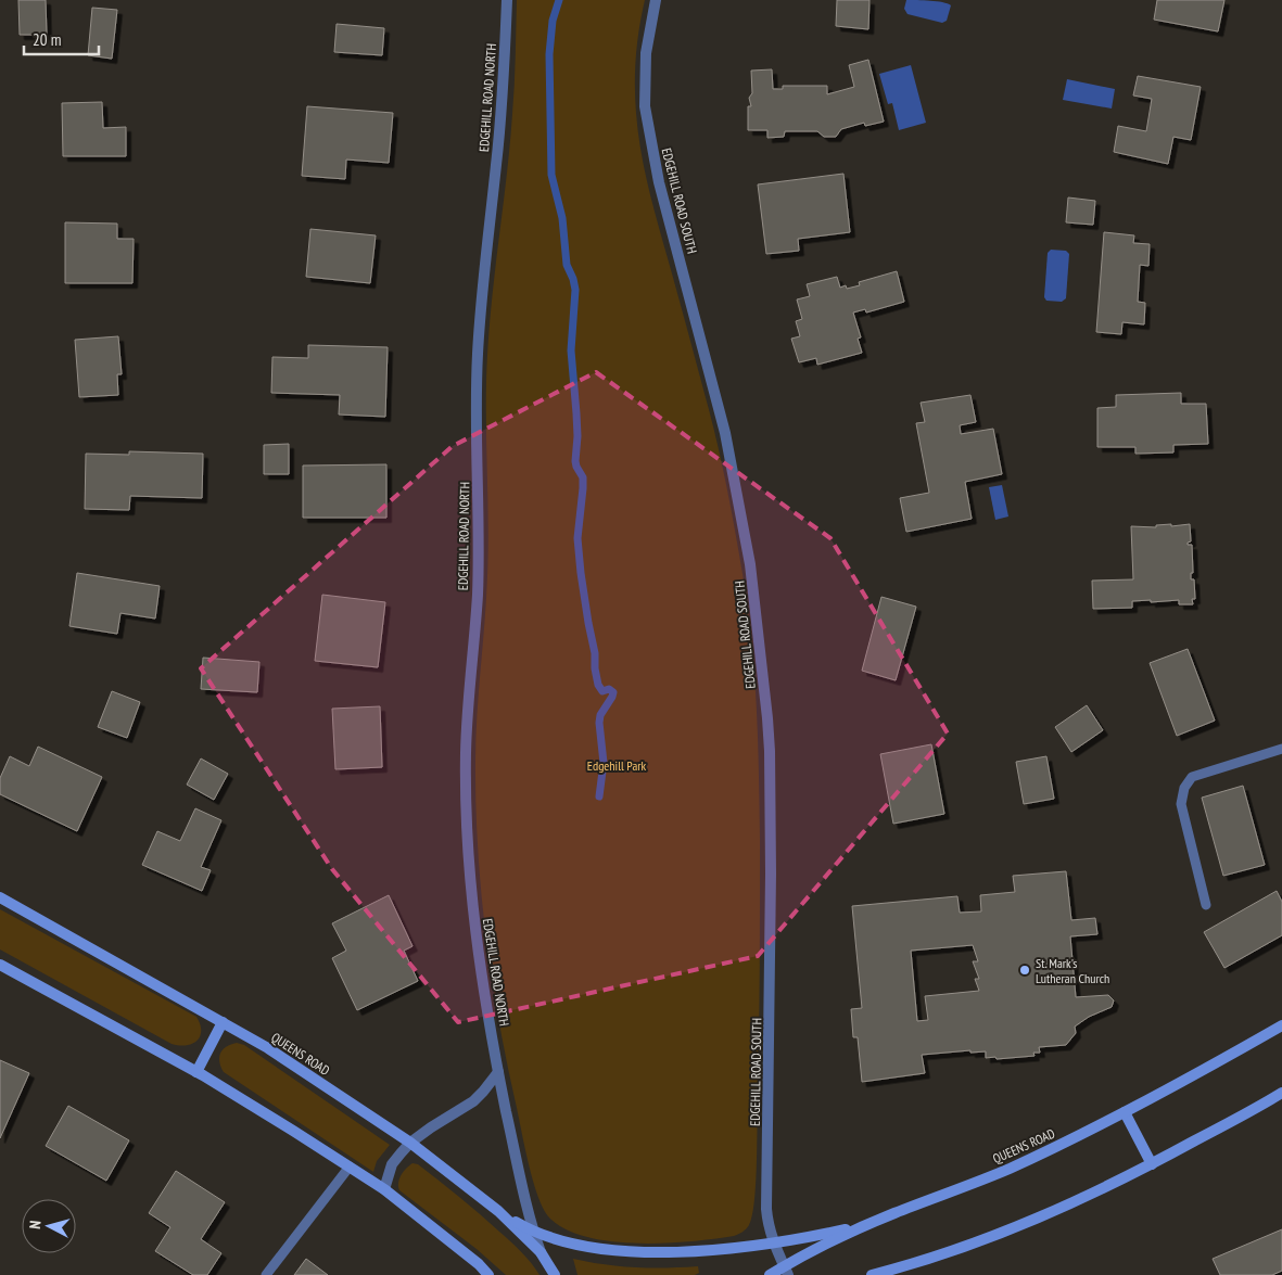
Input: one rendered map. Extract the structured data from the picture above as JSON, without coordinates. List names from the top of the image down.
{
  "streets": {
    "main road": ["QUEENS ROAD"],
    "street": ["EDGEHILL ROAD NORTH", "EDGEHILL ROAD SOUTH"]
  },
  "crossings": [
    ["EDGEHILL ROAD NORTH", "QUEENS ROAD"],
    ["EDGEHILL ROAD SOUTH", "QUEENS ROAD"]
  ],
  "parks": ["Edgehill Park"],
  "places": ["St. Mark's Lutheran Church"],
  "scale_bar": "20 m",
  "north": "left"
}
